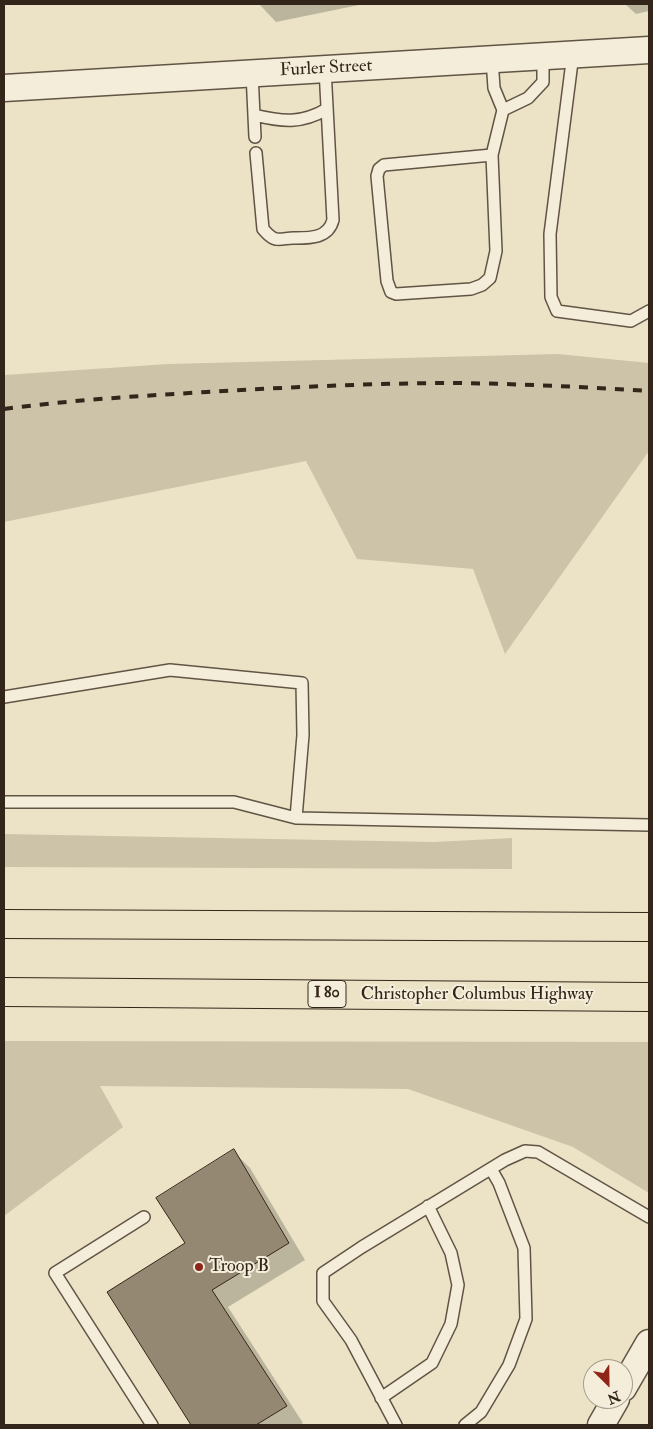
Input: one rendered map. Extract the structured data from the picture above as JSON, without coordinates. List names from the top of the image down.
{
  "streets": {
    "highway": ["I 80", "Christopher Columbus Highway"],
    "street": ["Furler Street"]
  },
  "places": ["Troop B"],
  "north": "bottom right"
}
